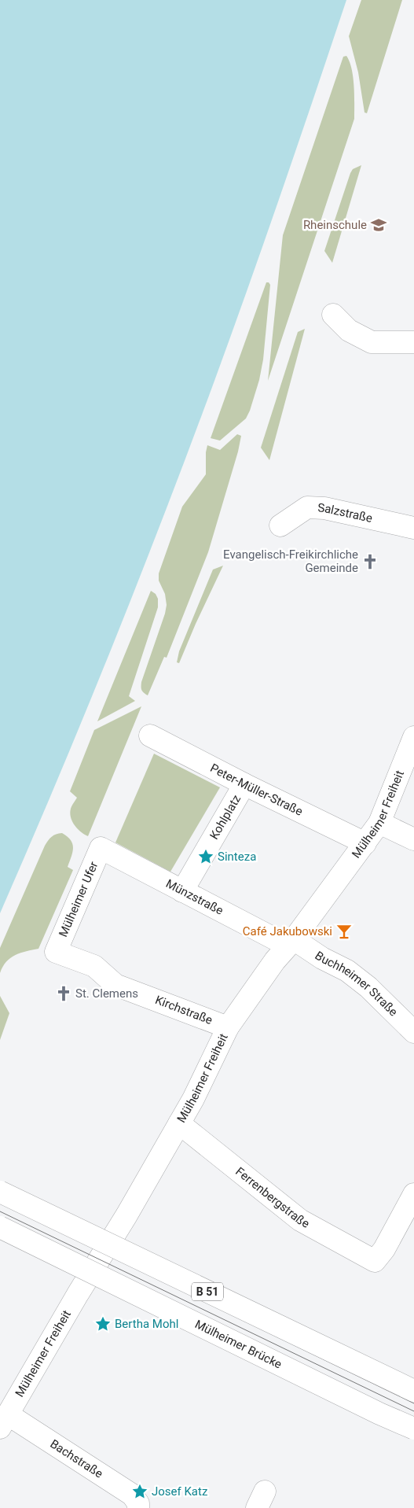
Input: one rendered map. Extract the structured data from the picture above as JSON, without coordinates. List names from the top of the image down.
{
  "streets": {
    "street": [
      "Salzstraße",
      "Peter-Müller-Straße",
      "Mülheimer Freiheit",
      "Kohlplatz",
      "Münzstraße",
      "Mülheimer Ufer",
      "Buchheimer Straße",
      "Kirchstraße",
      "Ferrenbergstraße",
      "B 51",
      "Mülheimer Brücke",
      "Bachstraße"
    ]
  },
  "crossings": [
    ["Peter-Müller-Straße", "Mülheimer Freiheit"],
    ["Peter-Müller-Straße", "Kohlplatz"],
    ["Mülheimer Freiheit", "Münzstraße"],
    ["Mülheimer Freiheit", "Buchheimer Straße"],
    ["Mülheimer Freiheit", "Kirchstraße"],
    ["Mülheimer Freiheit", "Ferrenbergstraße"],
    ["Mülheimer Freiheit", "Bachstraße"],
    ["Kohlplatz", "Münzstraße"],
    ["Münzstraße", "Mülheimer Ufer"],
    ["Münzstraße", "Buchheimer Straße"],
    ["Mülheimer Ufer", "Kirchstraße"]
  ],
  "places": {
    "school or university": ["Rheinschule"],
    "church": ["Evangelisch-Freikirchliche Gemeinde", "St. Clemens"],
    "place": ["Sinteza", "Bertha Mohl", "Josef Katz"],
    "bar": ["Café Jakubowski"]
  }
}
